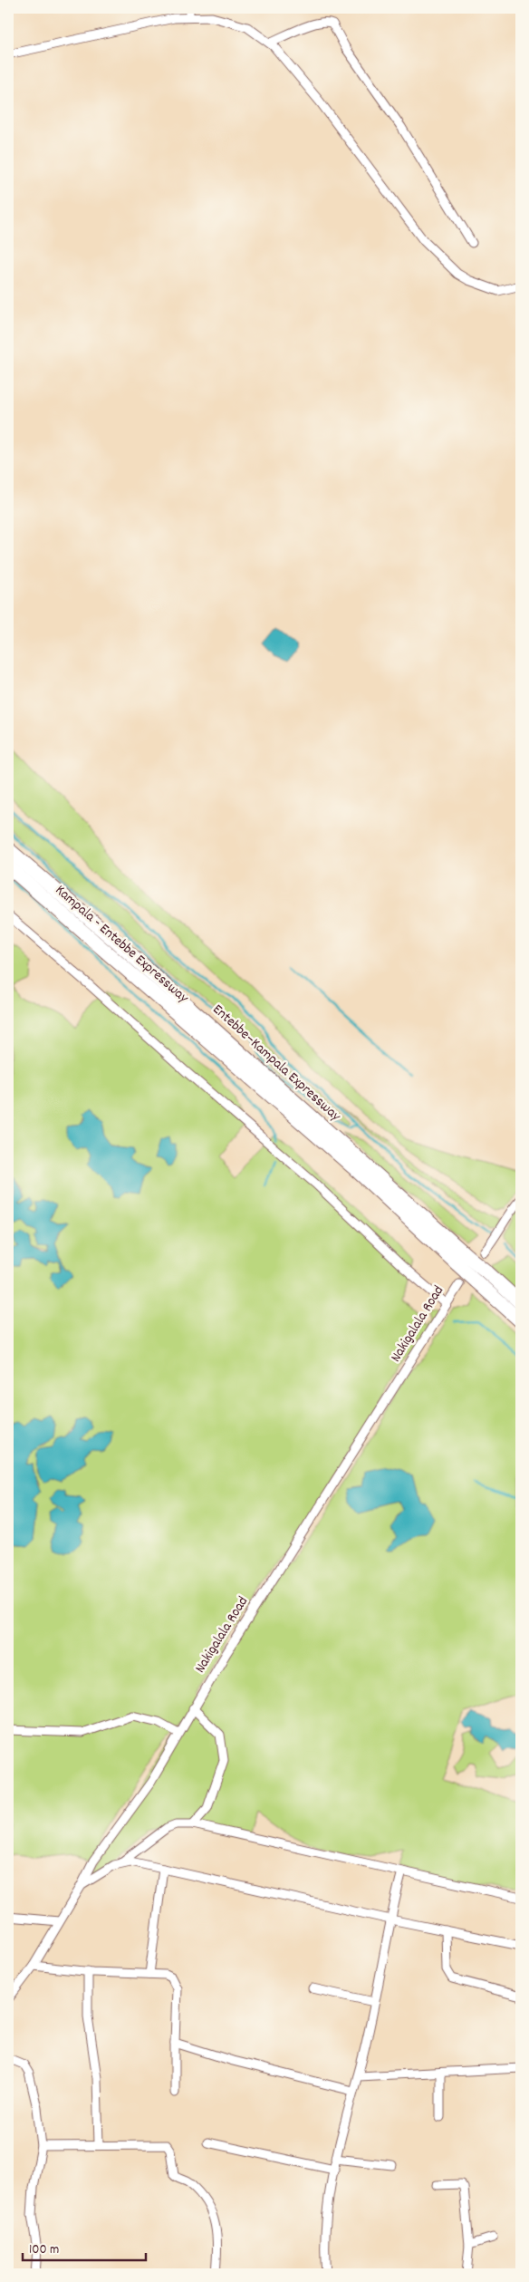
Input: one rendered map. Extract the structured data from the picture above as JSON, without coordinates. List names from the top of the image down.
{
  "streets": {
    "highway": ["Kampala - Entebbe Expressway", "Entebbe–Kampala Expressway"],
    "street": ["Nakigalala Road"]
  },
  "crossings": [
    ["Kampala - Entebbe Expressway", "Entebbe–Kampala Expressway"]
  ],
  "scale_bar": "100 m"
}
